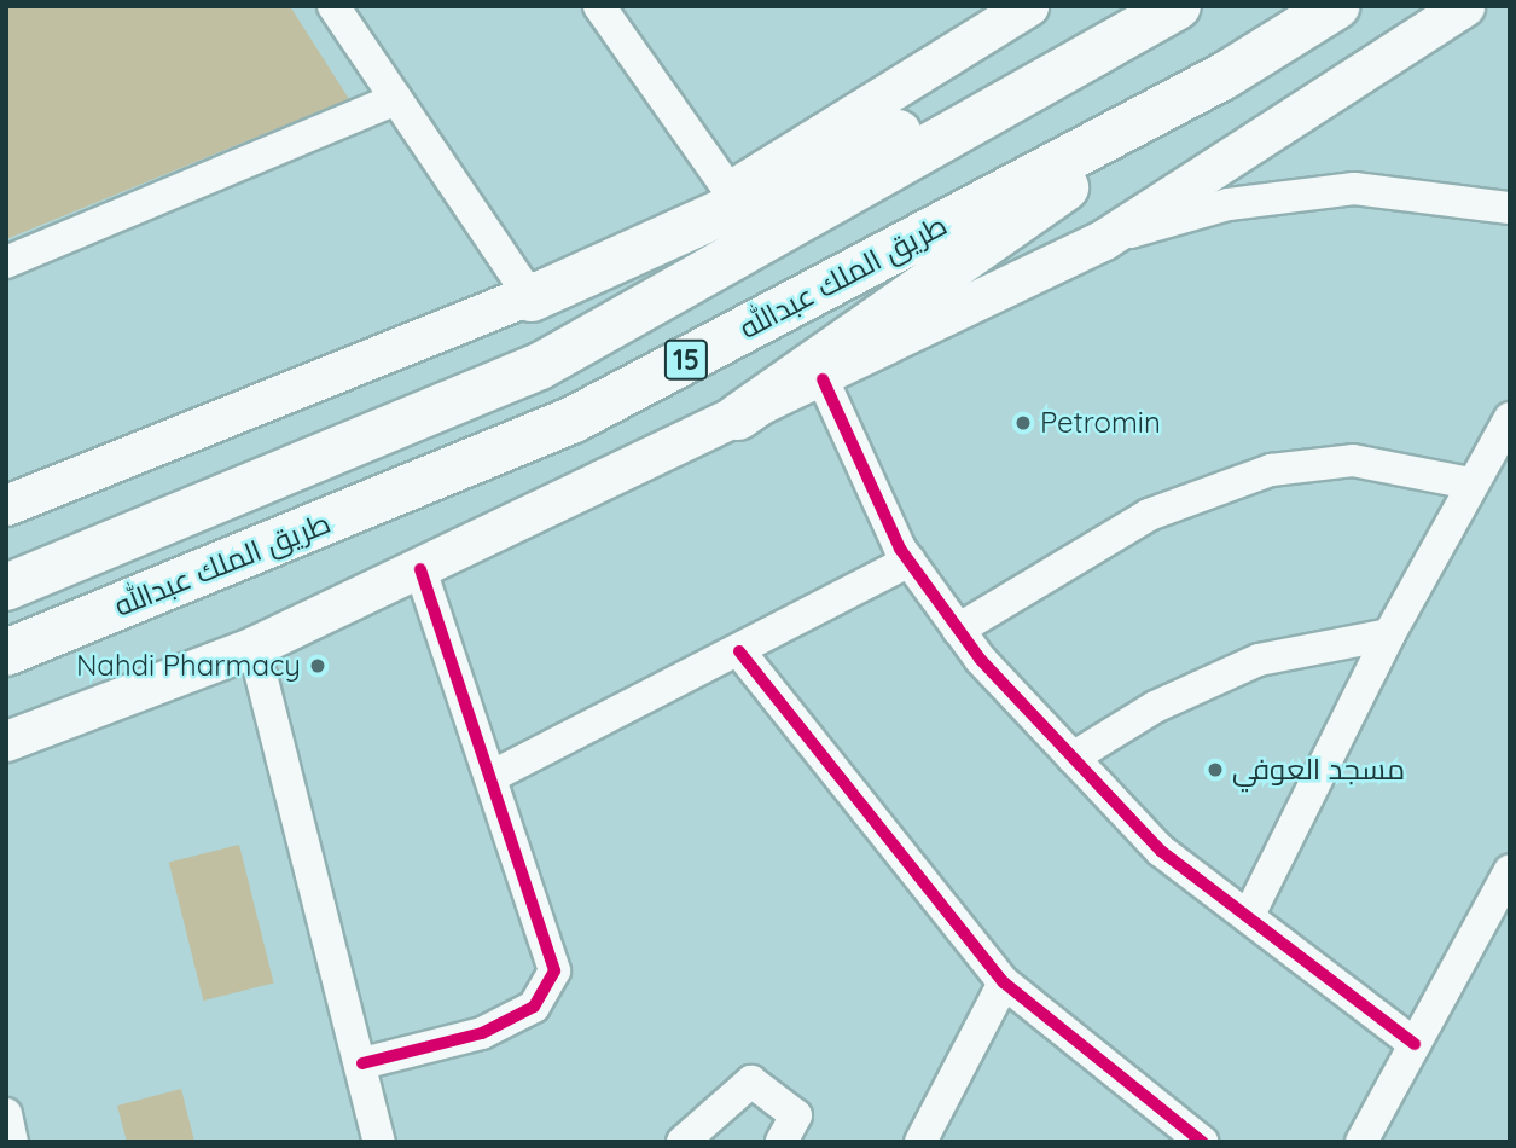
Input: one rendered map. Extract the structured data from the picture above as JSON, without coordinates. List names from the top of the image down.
{
  "streets": {
    "highway": ["طريق الملك عبدالله", "15"]
  },
  "places": ["Petromin", "Nahdi Pharmacy", "مسجد العوفي"]
}
